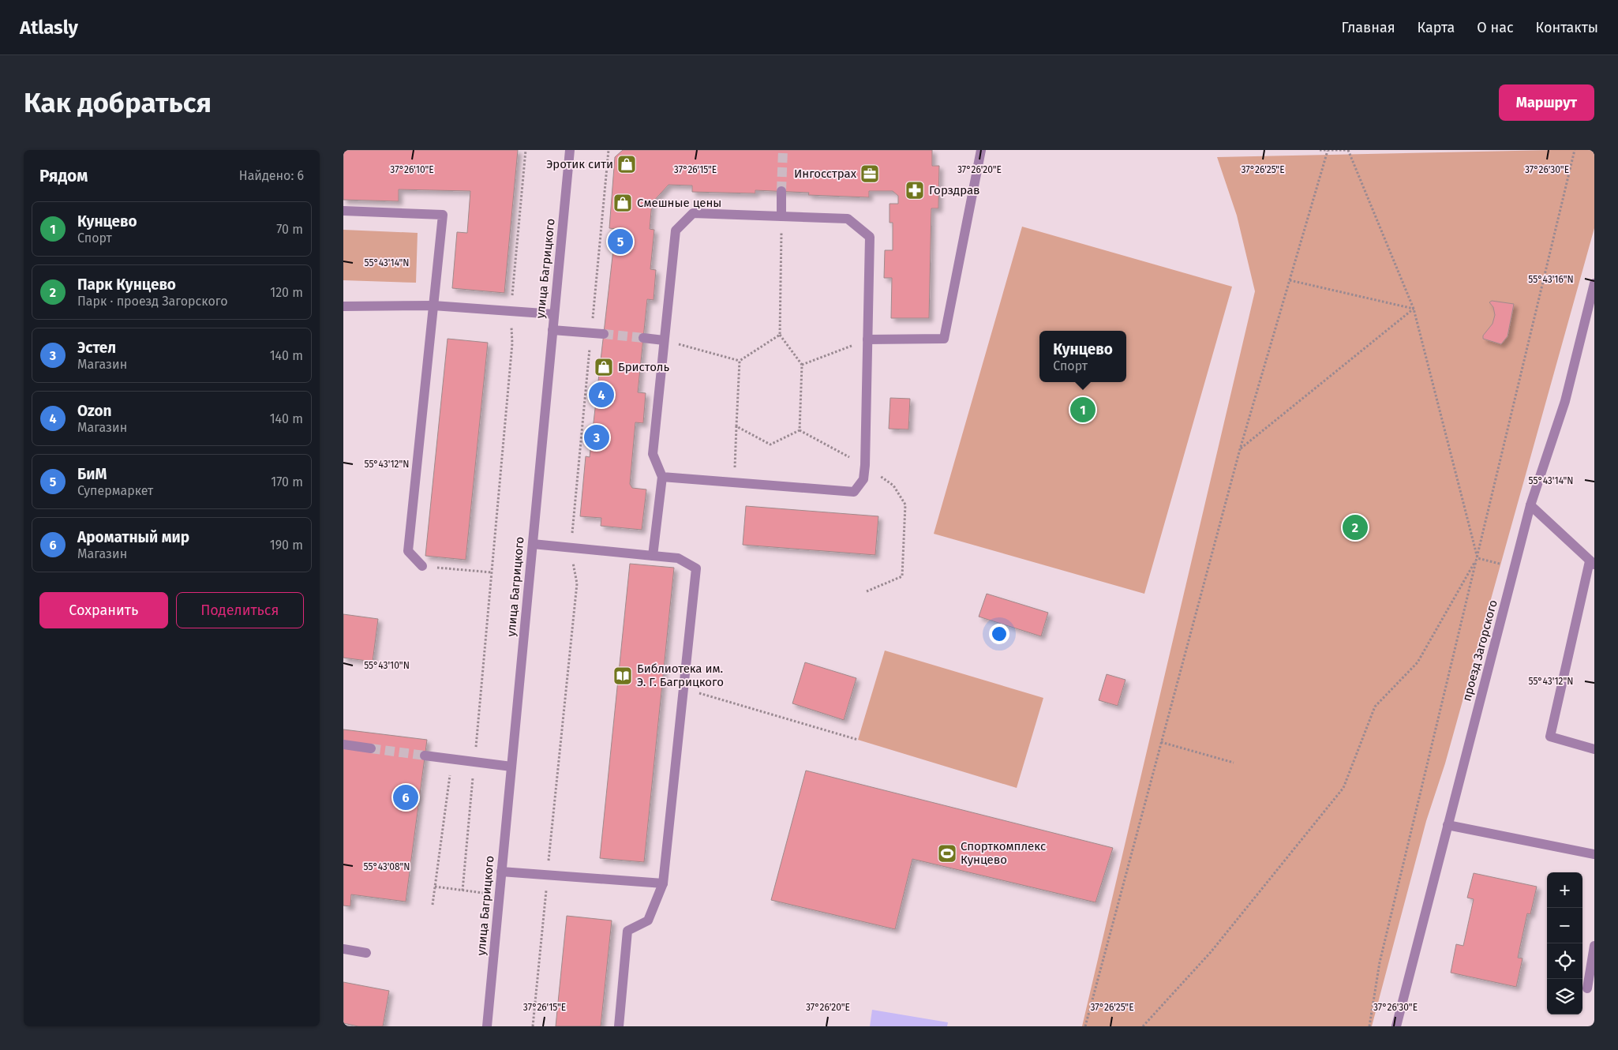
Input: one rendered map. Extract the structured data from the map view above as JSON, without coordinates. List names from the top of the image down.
{
  "streets": {
    "street": ["улица Багрицкого", "проезд Загорского"]
  },
  "places": {
    "shop": ["Эротик сити", "Смешные цены", "Бристоль"],
    "office": ["Ингосстрах"],
    "pharmacy": ["Горздрав"],
    "library": ["Библиотека им. Э. Г. Багрицкого"],
    "sports": ["Спорткомплекс Кунцево"]
  },
  "page": {
    "header": "Atlasly",
    "nav": [
      "Главная",
      "Карта",
      "О нас",
      "Контакты"
    ],
    "buttons": [
      "Маршрут",
      ["Сохранить", "Поделиться"]
    ],
    "title": "Как добраться",
    "heading": ["Рядом", "Найдено: 6"],
    "list": [
      {
        "mark": "1",
        "name": "Кунцево",
        "note": "Спорт",
        "value": "70 m"
      },
      {
        "mark": "2",
        "name": "Парк Кунцево",
        "note": "Парк · проезд Загорского",
        "value": "120 m"
      },
      {
        "mark": "3",
        "name": "Эстел",
        "note": "Магазин",
        "value": "140 m"
      },
      {
        "mark": "4",
        "name": "Ozon",
        "note": "Магазин",
        "value": "140 m"
      },
      {
        "mark": "5",
        "name": "БиМ",
        "note": "Супермаркет",
        "value": "170 m"
      },
      {
        "mark": "6",
        "name": "Ароматный мир",
        "note": "Магазин",
        "value": "190 m"
      }
    ],
    "pins": [
      "5",
      "4",
      "1",
      "3",
      "2",
      "6"
    ],
    "popup": ["Кунцево", "Спорт"],
    "map_buttons": ["+", "−"]
  },
  "coordinates": [
    "37°26'15\"E",
    "37°26'20\"E",
    "37°26'25\"E",
    "37°26'30\"E",
    "37°26'10\"E",
    "55°43'14\"N",
    "55°43'16\"N",
    "55°43'12\"N",
    "55°43'10\"N",
    "55°43'08\"N"
  ]
}
